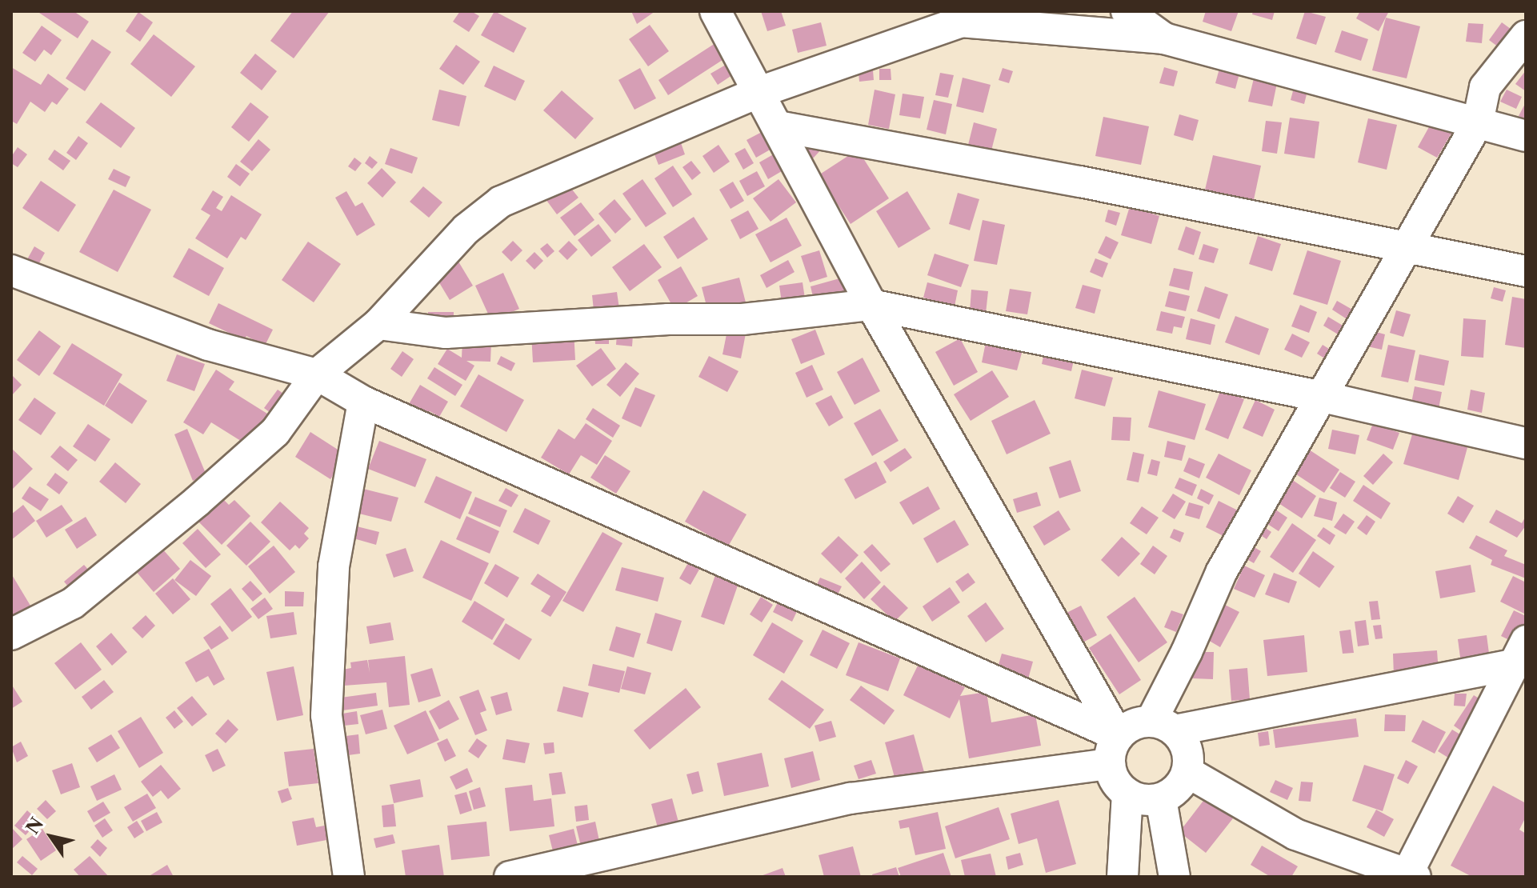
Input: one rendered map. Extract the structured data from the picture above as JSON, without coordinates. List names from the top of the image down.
{
  "north": "top left"
}
